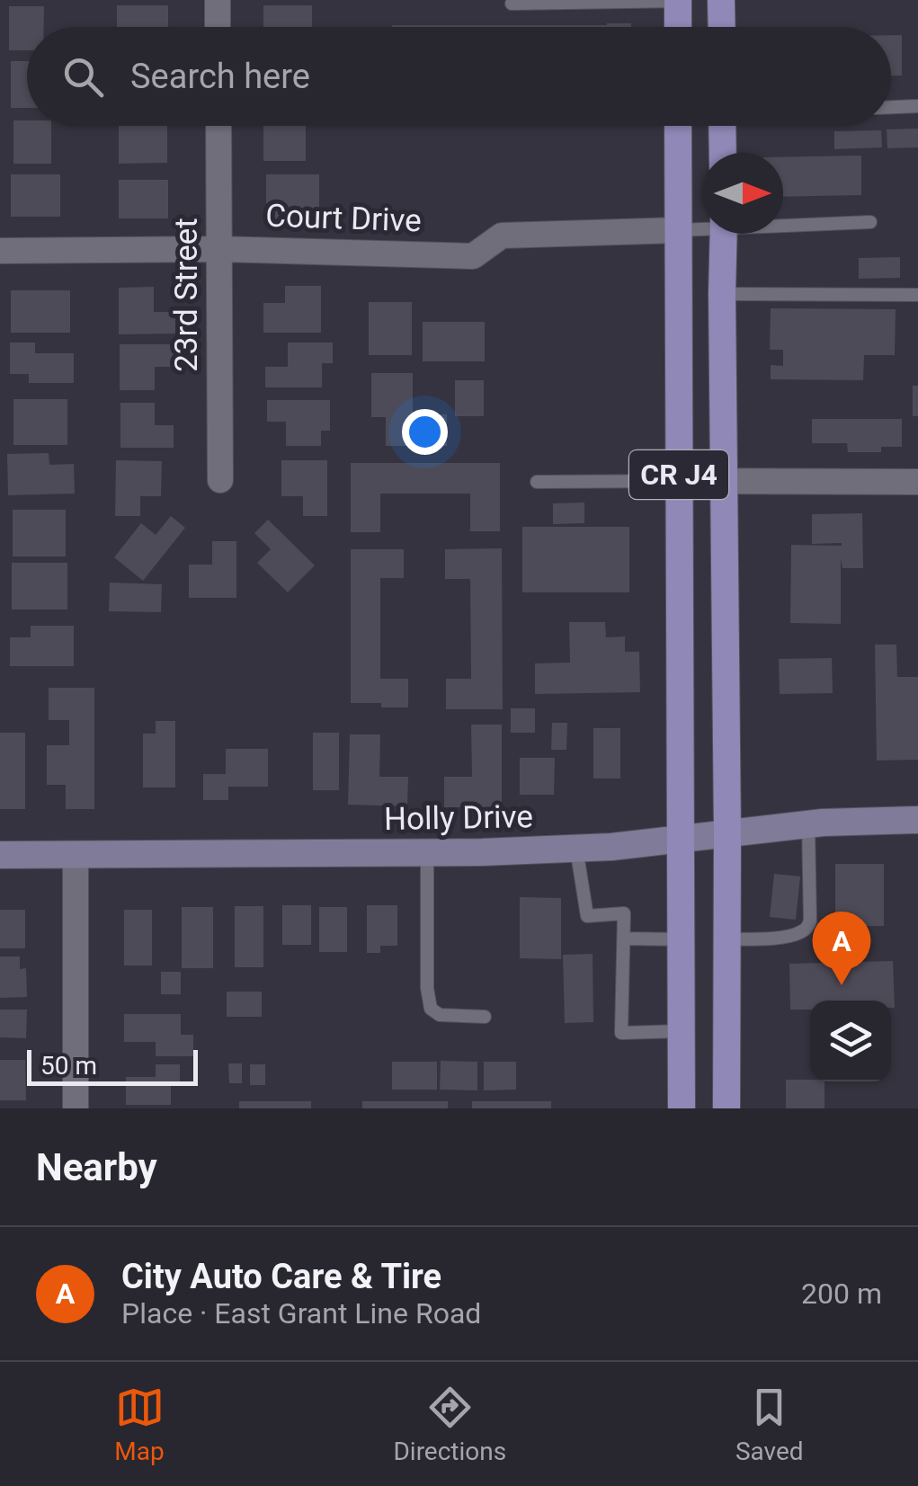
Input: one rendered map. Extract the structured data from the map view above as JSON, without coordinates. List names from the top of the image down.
{
  "streets": {
    "main road": ["CR J4"],
    "street": ["Court Drive", "23rd Street", "Holly Drive"]
  },
  "crossings": [
    ["Court Drive", "23rd Street"],
    ["Court Drive", "CR J4"],
    ["CR J4", "Holly Drive"]
  ],
  "scale_bar": "50 m",
  "north": "right",
  "page": {
    "search": "Search here",
    "pins": "A",
    "scale": "50 m",
    "heading": "Nearby",
    "list": [
      {
        "mark": "A",
        "name": "City Auto Care & Tire",
        "note": "Place · East Grant Line Road",
        "value": "200 m"
      }
    ],
    "nav": ["Map", "Directions", "Saved"]
  }
}
